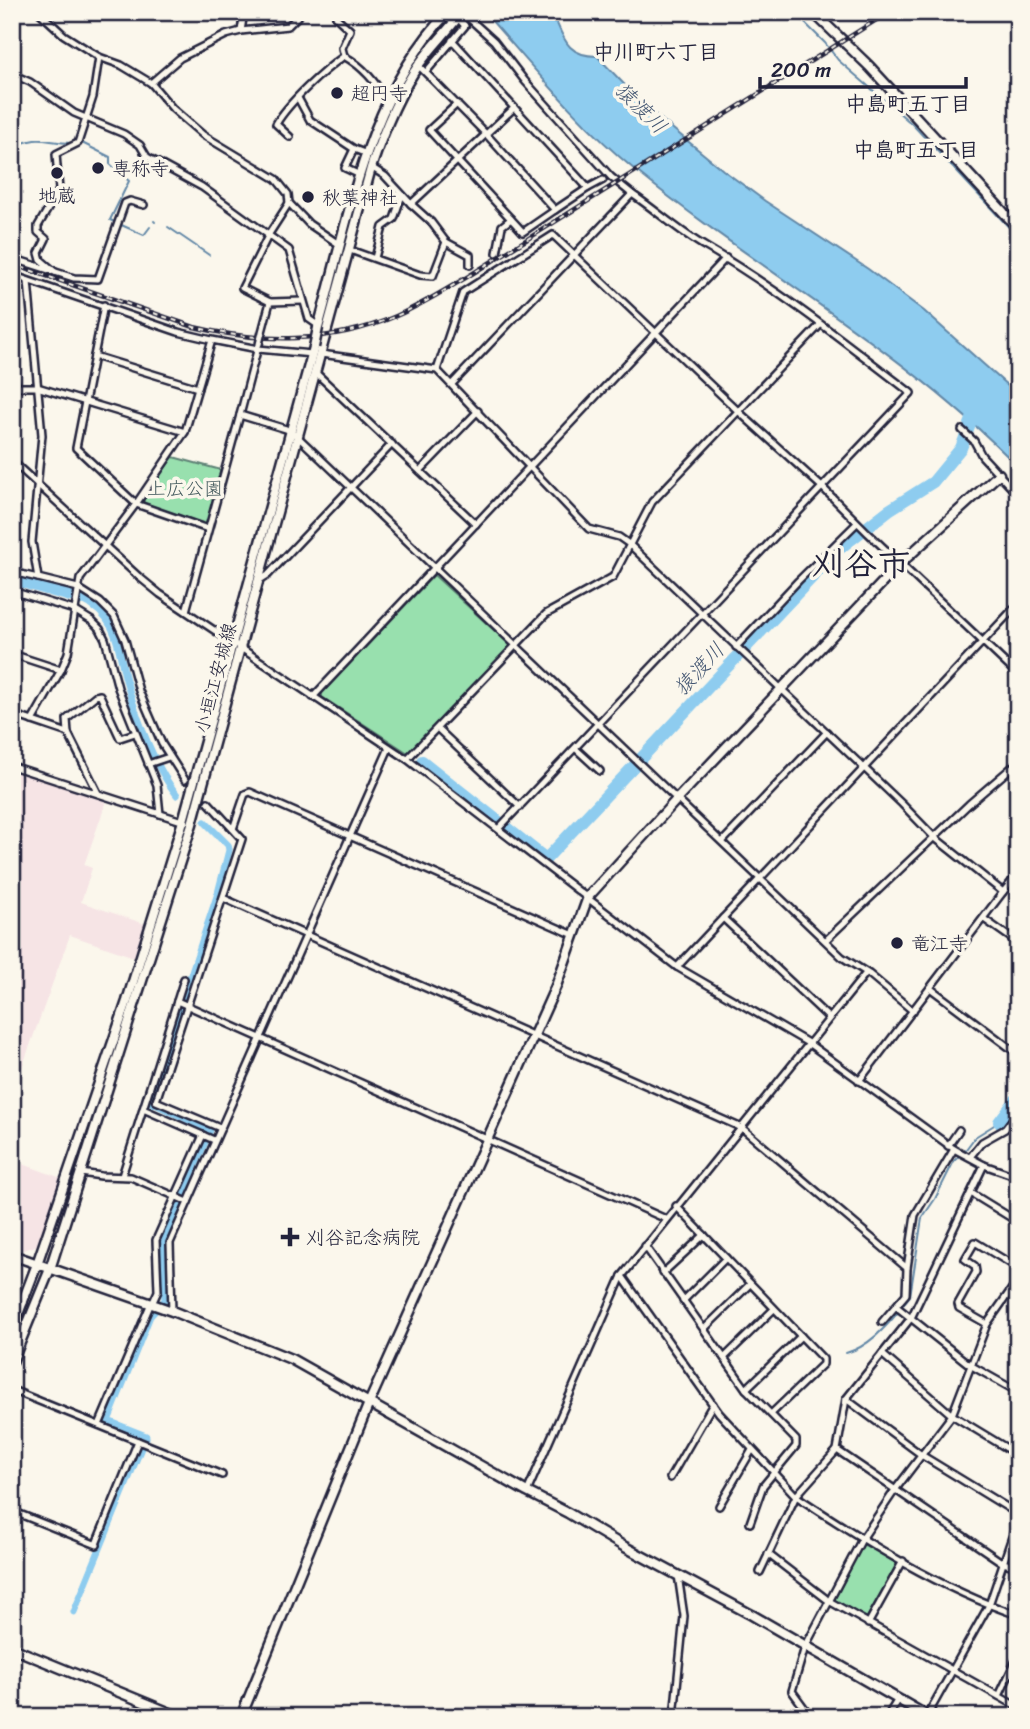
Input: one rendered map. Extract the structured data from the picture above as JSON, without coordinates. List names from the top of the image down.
{
  "streets": {
    "street": ["小垣江安城線"]
  },
  "districts": [
    "中川町六丁目",
    "中島町五丁目",
    "中島町五丁目",
    "刈谷市"
  ],
  "water": ["猿渡川"],
  "parks": ["上広公園"],
  "places": {
    "other": [
      "超円寺",
      "専称寺",
      "地蔵",
      "秋葉神社",
      "竜江寺"
    ],
    "health": ["刈谷記念病院"]
  },
  "scale_bar": "200 m"
}
